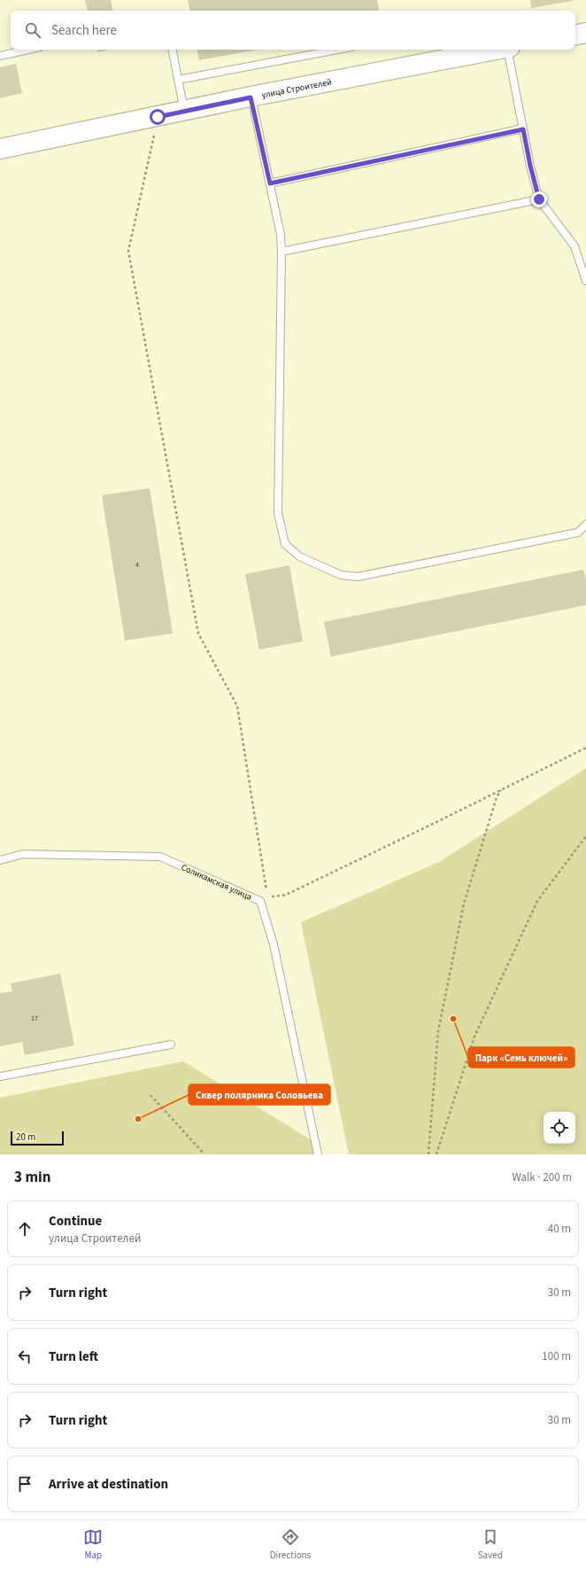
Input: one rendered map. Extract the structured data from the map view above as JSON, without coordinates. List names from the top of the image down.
{
  "streets": {
    "street": ["улица Строителей"],
    "lane": ["Соликамская улица"]
  },
  "places": ["Парк «Семь ключей»", "Сквер полярника Соловьева"],
  "house_numbers": ["4", "17"],
  "scale_bar": "20 m",
  "page": {
    "search": "Search here",
    "scale": "20 m",
    "heading": ["3 min", "Walk · 200 m"],
    "list": [
      ["Continue", "улица Строителей", "40 m"],
      ["Turn right", "30 m"],
      ["Turn left", "100 m"],
      ["Turn right", "30 m"],
      "Arrive at destination"
    ],
    "nav": ["Map", "Directions", "Saved"]
  }
}
